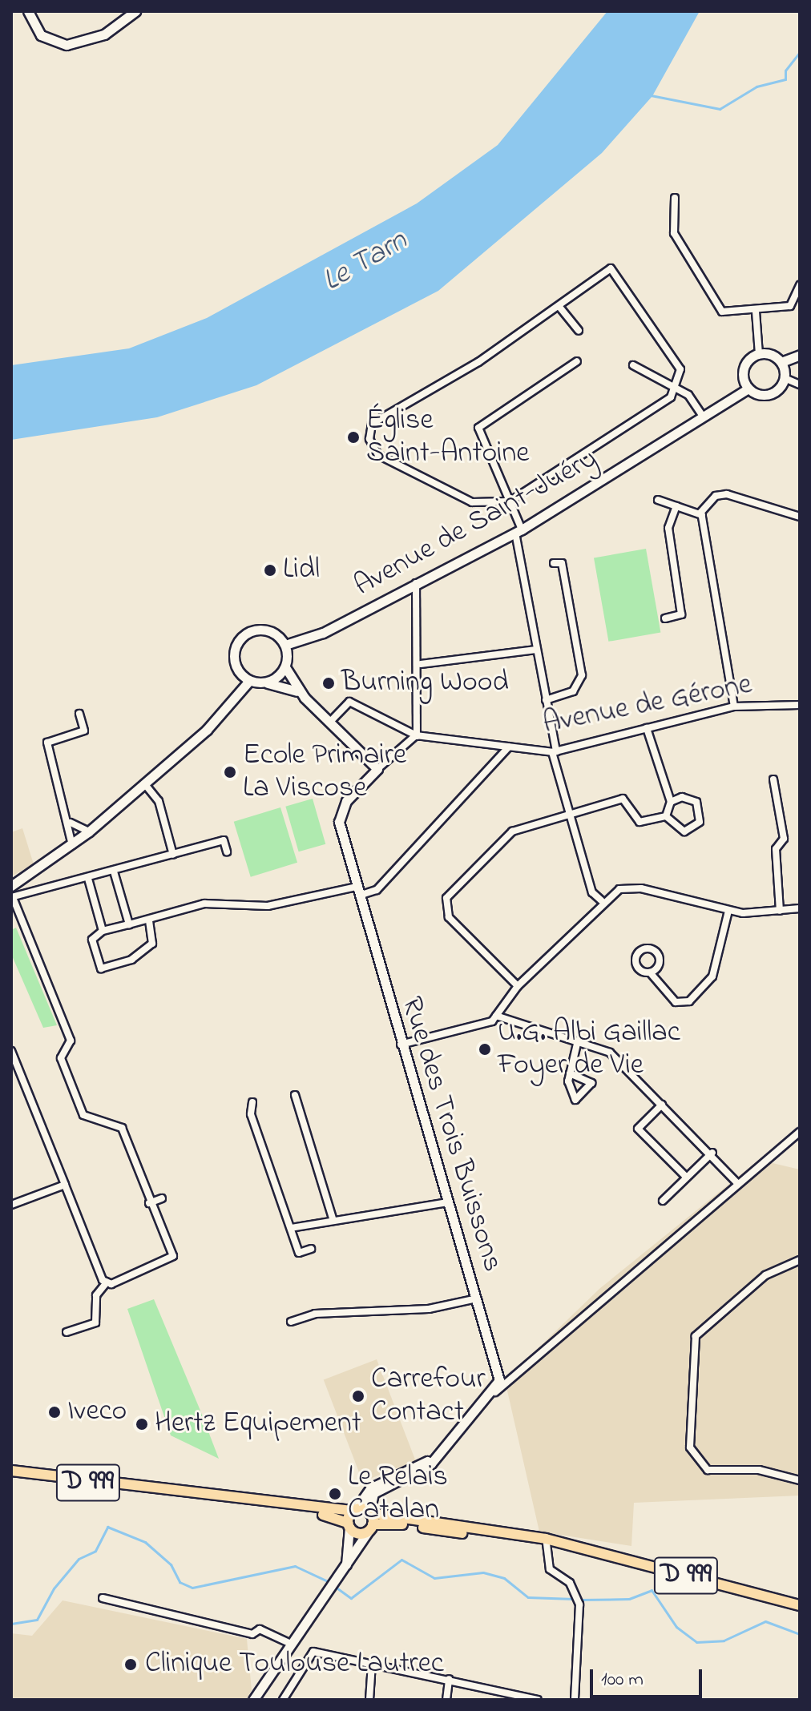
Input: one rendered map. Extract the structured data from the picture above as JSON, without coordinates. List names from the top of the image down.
{
  "streets": {
    "main road": ["D 999"],
    "street": ["Avenue de Saint-Juéry", "Avenue de Gérone", "Rue des Trois Buissons"]
  },
  "water": ["Le Tarn"],
  "places": [
    "Église Saint-Antoine",
    "Lidl",
    "Burning Wood",
    "Ecole Primaire La Viscose",
    "U.G. Albi Gaillac Foyer de Vie",
    "Carrefour Contact",
    "Iveco",
    "Hertz Equipement",
    "Le Relais Catalan",
    "Clinique Toulouse Lautrec"
  ],
  "scale_bar": "100 m"
}
